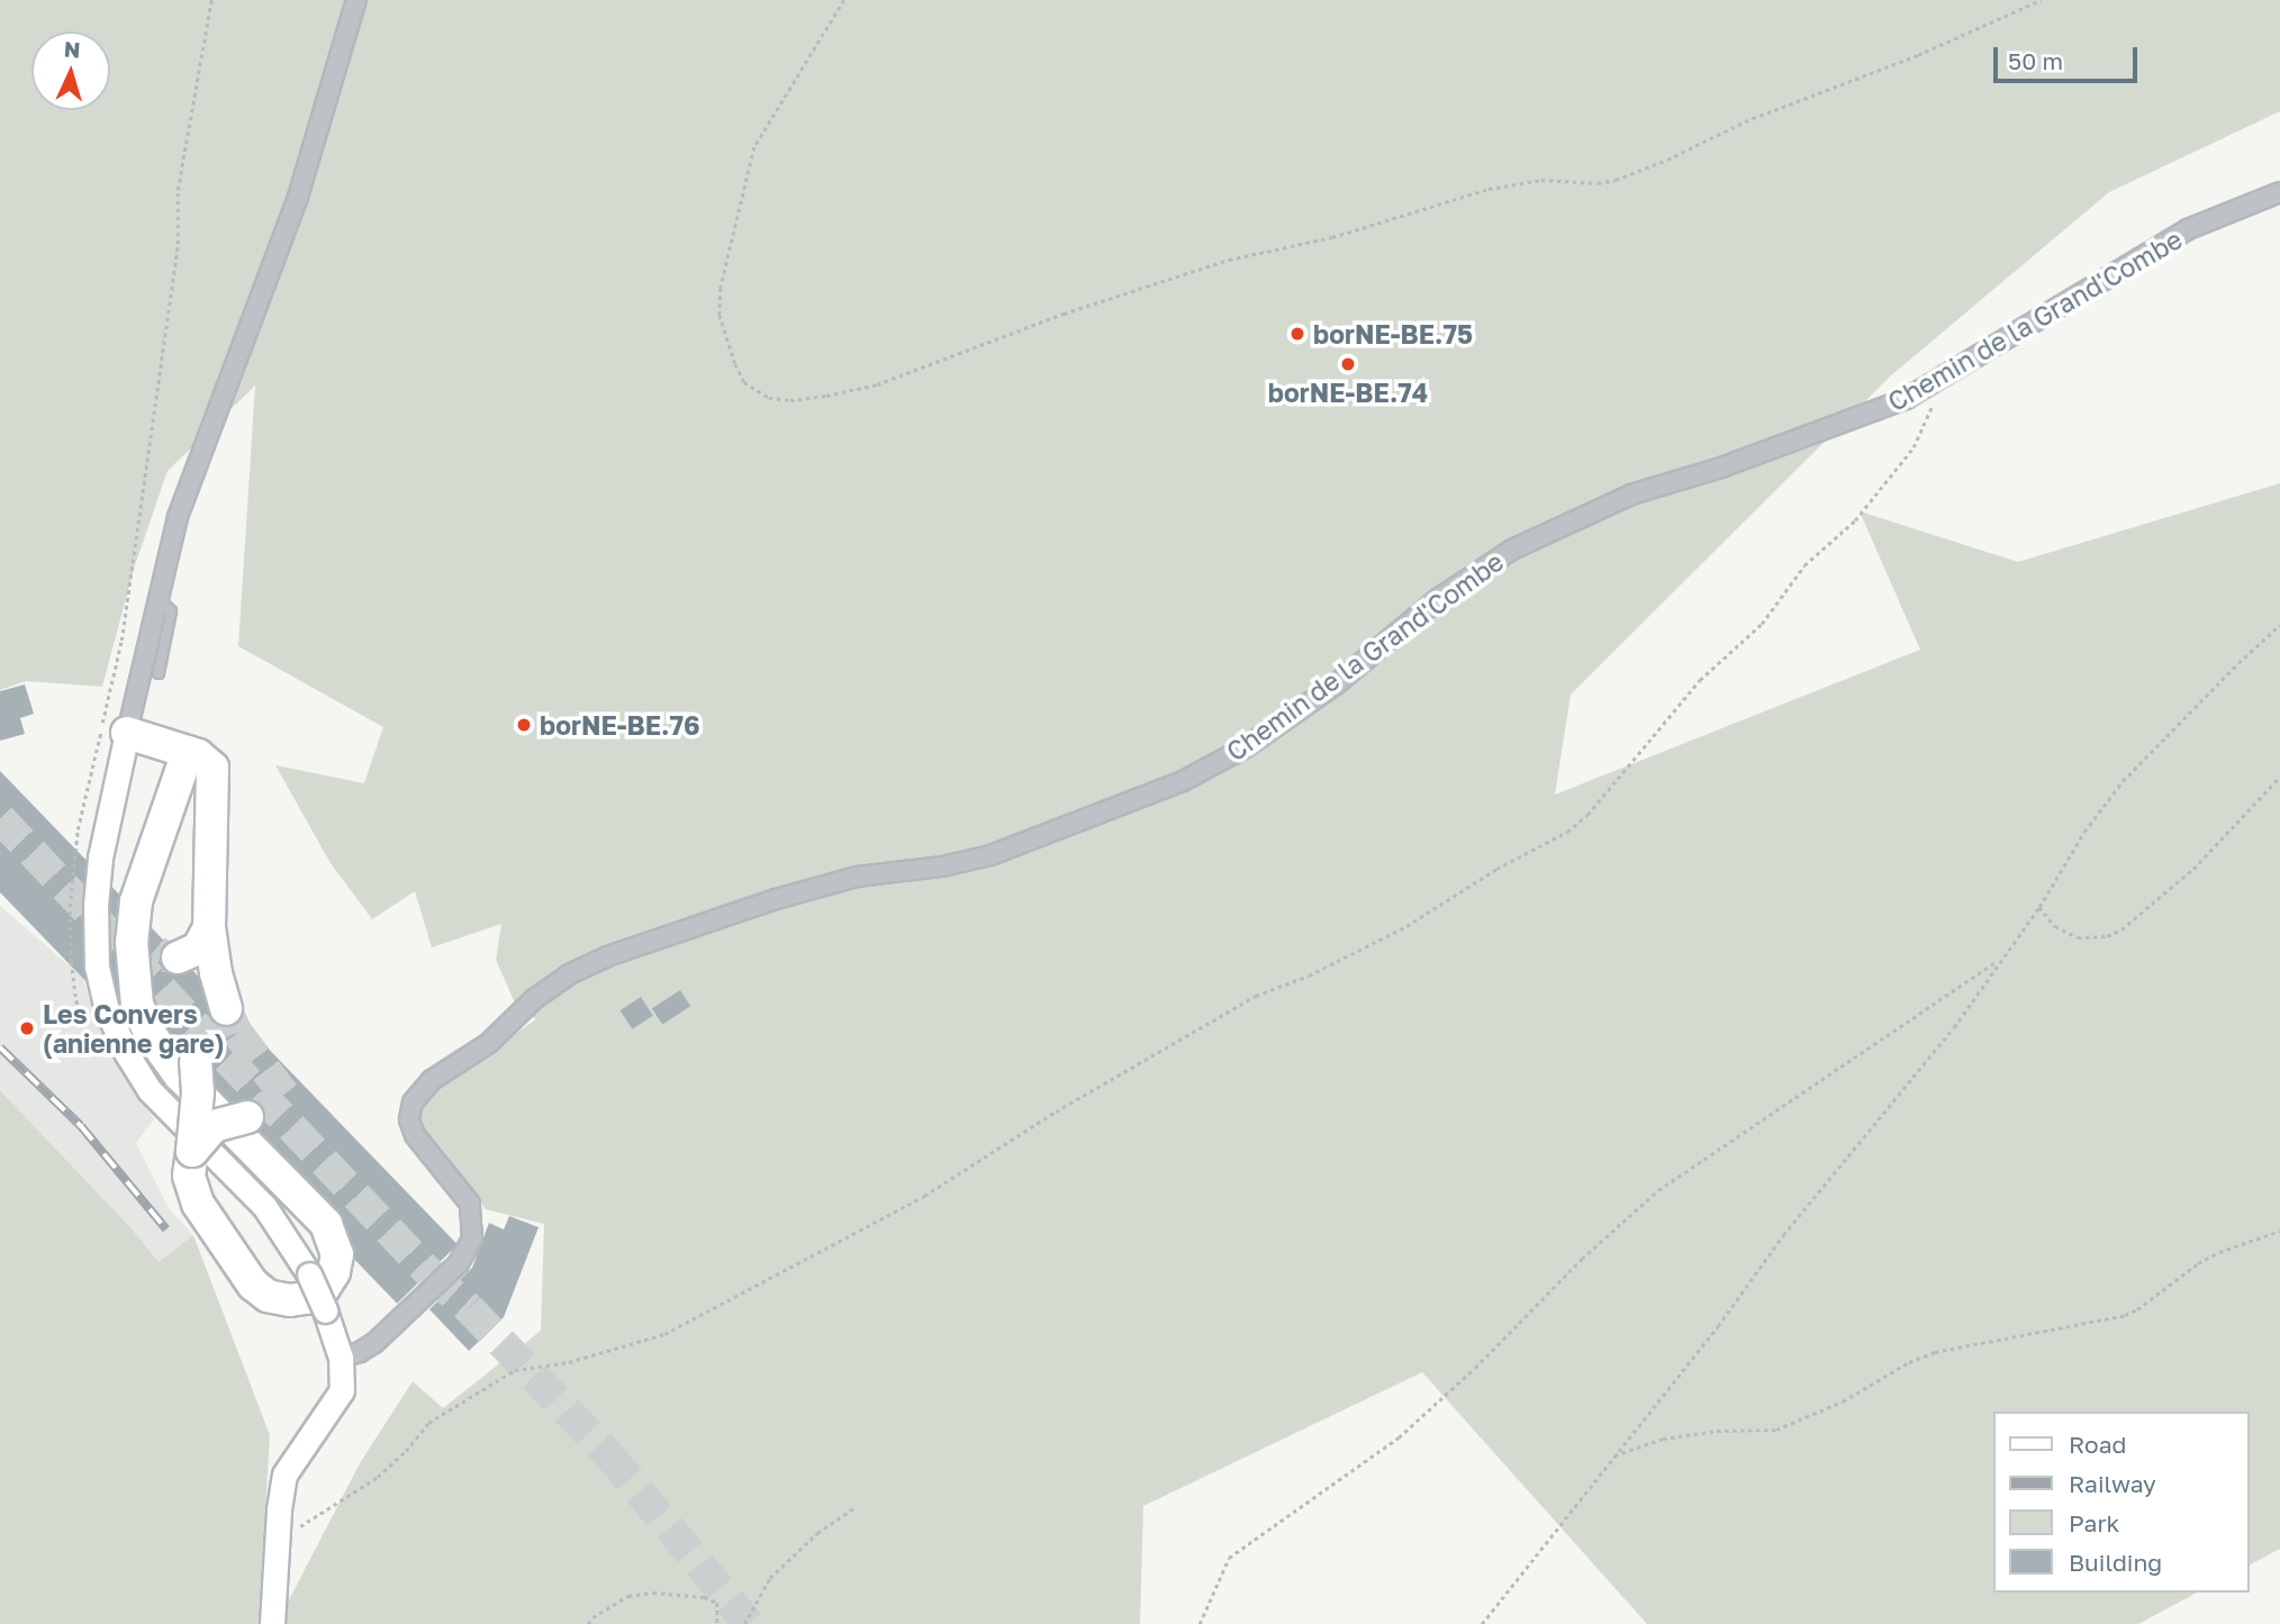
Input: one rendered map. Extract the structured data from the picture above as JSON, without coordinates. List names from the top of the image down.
{
  "streets": {
    "street": ["Chemin de la Grand'Combe"]
  },
  "places": [
    "borNE-BE.75",
    "borNE-BE.74",
    "borNE-BE.76",
    "Les Convers (anienne gare)"
  ],
  "legend": [
    "Road",
    "Railway",
    "Park",
    "Building"
  ],
  "scale_bar": "50 m",
  "north": "top"
}
